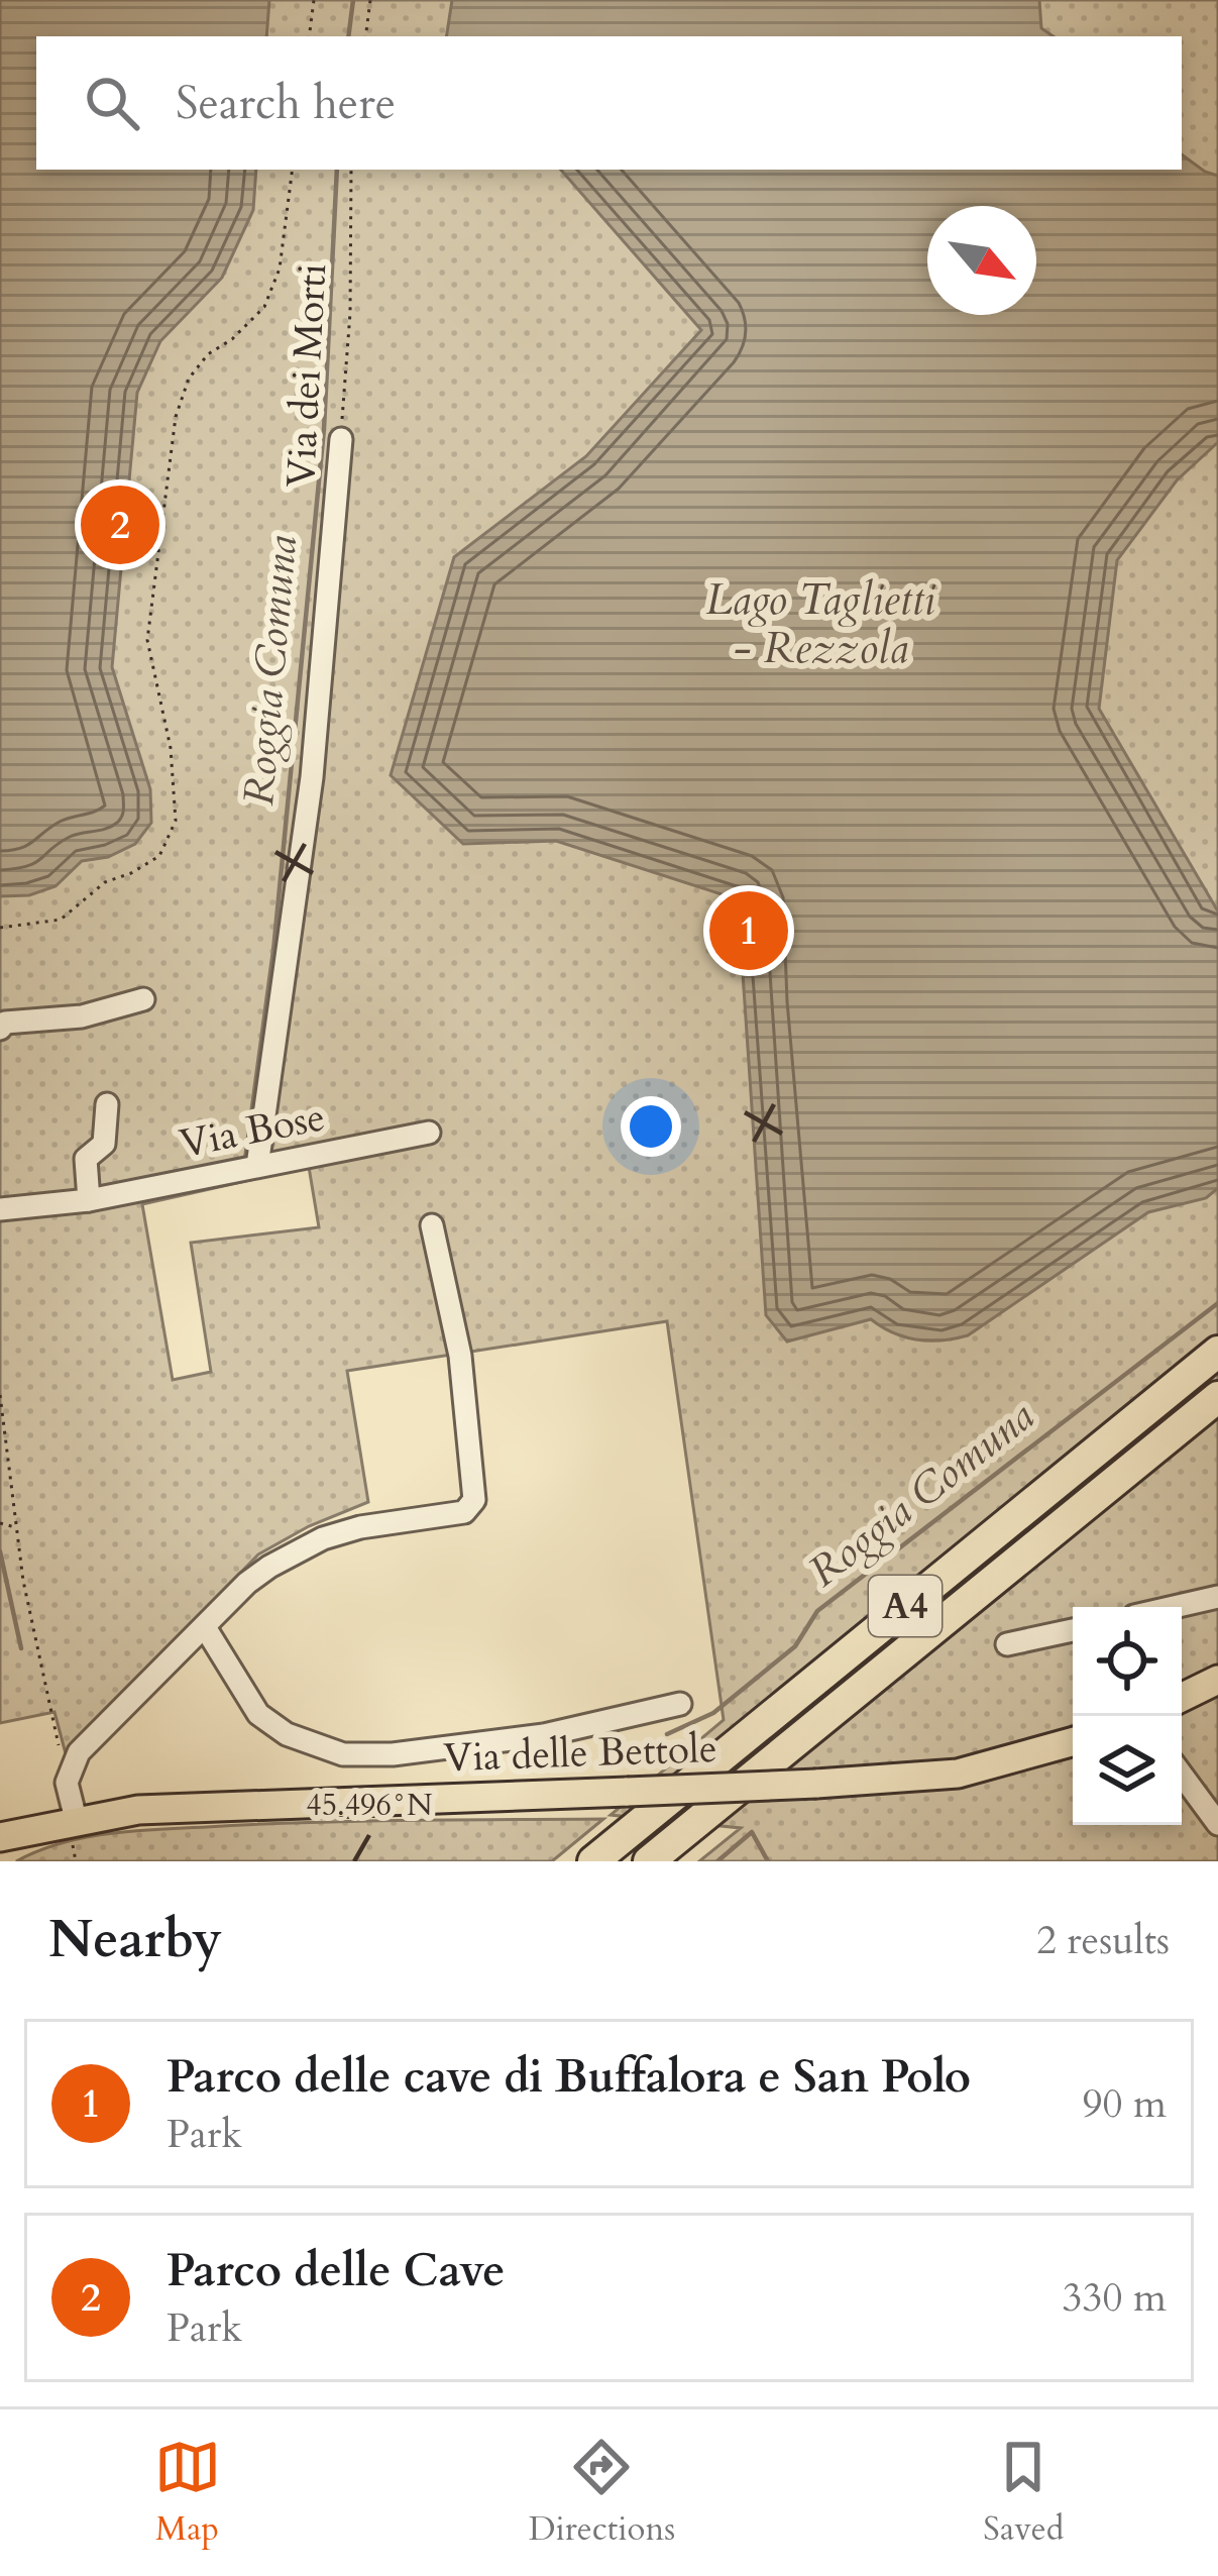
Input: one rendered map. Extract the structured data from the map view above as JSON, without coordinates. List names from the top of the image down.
{
  "streets": {
    "highway": ["A4"],
    "main road": ["Via delle Bettole"],
    "street": ["Via dei Morti", "Via Bose"]
  },
  "crossings": [
    ["Via dei Morti", "Via Bose"]
  ],
  "water": ["Lago Taglietti - Rezzola", "Roggia Comuna"],
  "north": "bottom right",
  "page": {
    "search": "Search here",
    "pins": ["2", "1"],
    "heading": ["Nearby", "2 results"],
    "list": [
      {
        "mark": "1",
        "name": "Parco delle cave di Buffalora e San Polo",
        "note": "Park",
        "value": "90 m"
      },
      {
        "mark": "2",
        "name": "Parco delle Cave",
        "note": "Park",
        "value": "330 m"
      }
    ],
    "nav": ["Map", "Directions", "Saved"]
  },
  "coordinates": ["45.496°N"]
}
